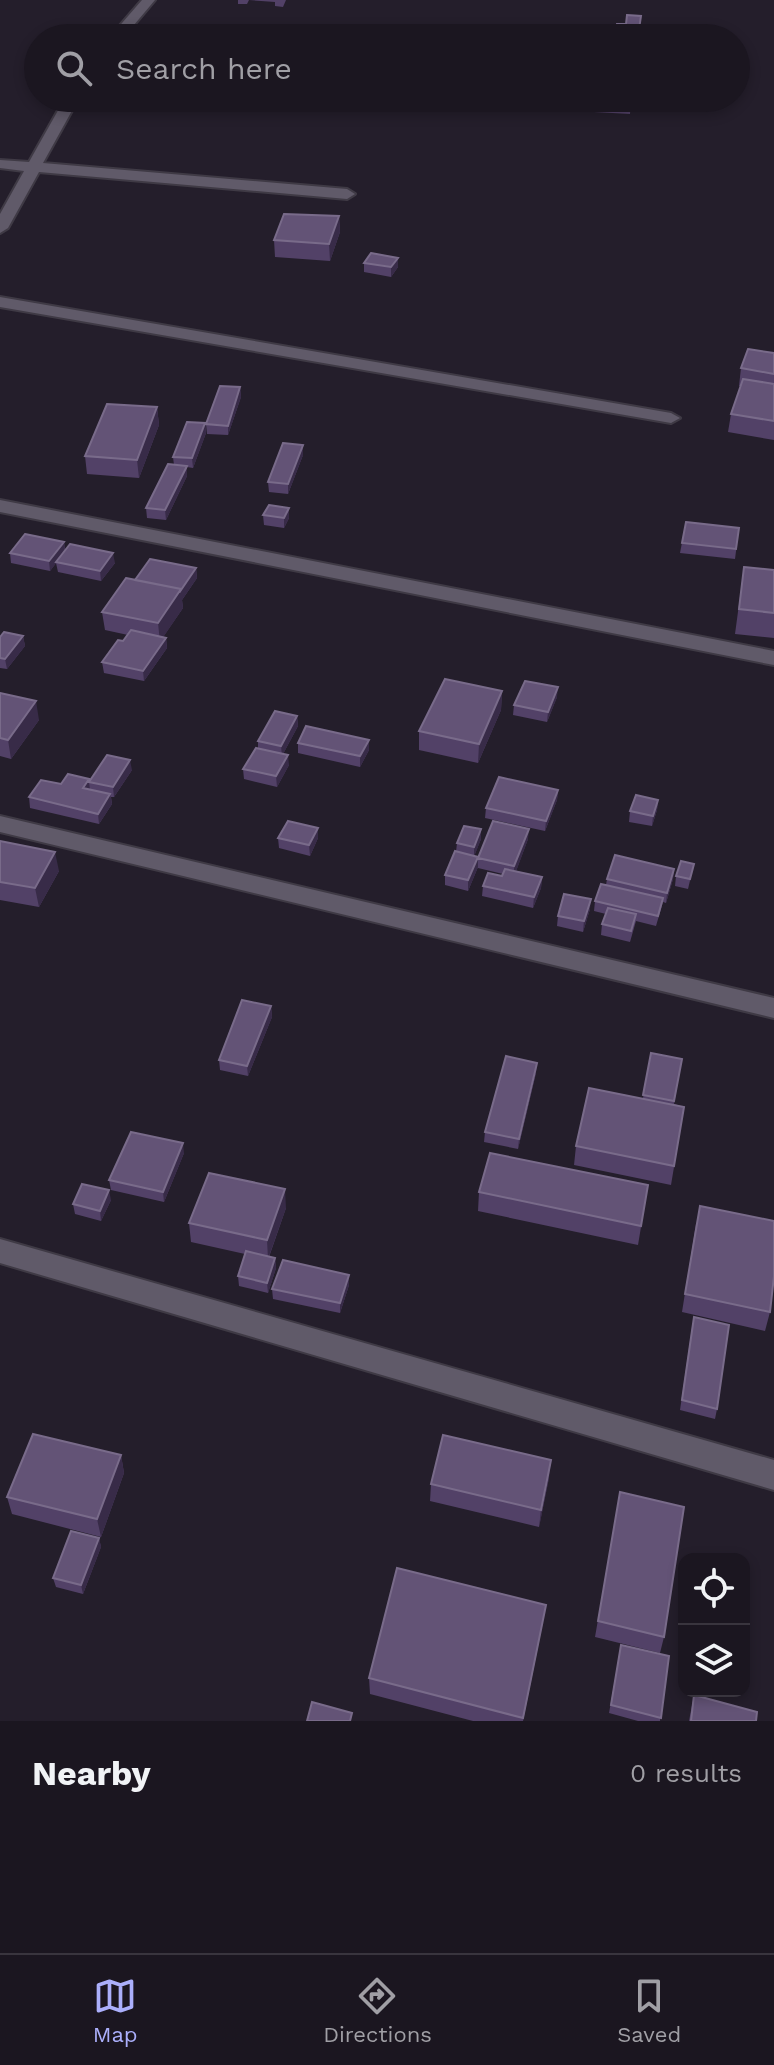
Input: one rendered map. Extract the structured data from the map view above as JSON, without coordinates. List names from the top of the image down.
{
  "page": {
    "search": "Search here",
    "heading": ["Nearby", "0 results"],
    "nav": ["Map", "Directions", "Saved"]
  }
}
